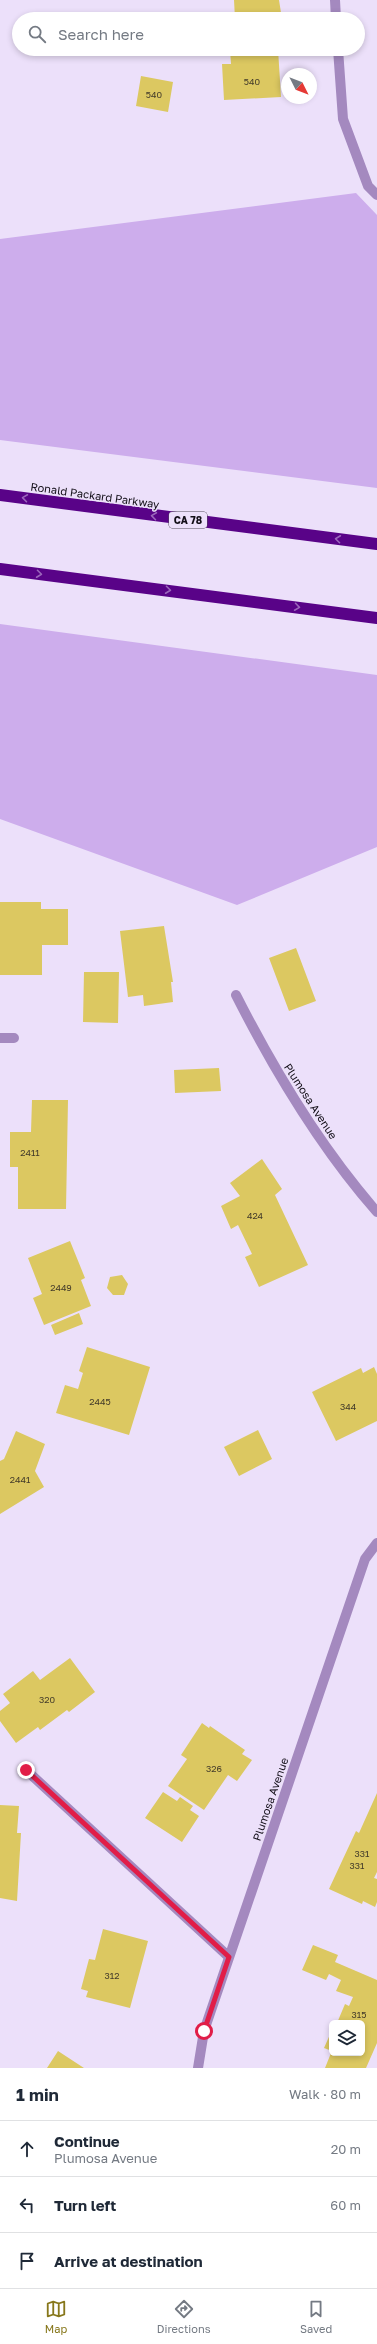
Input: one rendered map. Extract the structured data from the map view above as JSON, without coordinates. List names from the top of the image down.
{
  "streets": {
    "highway": ["Ronald Packard Parkway", "CA 78"],
    "street": ["Plumosa Avenue"]
  },
  "house_numbers": [
    "540",
    "540",
    "2411",
    "424",
    "2449",
    "2445",
    "344",
    "2441",
    "320",
    "326",
    "331",
    "331",
    "312",
    "315"
  ],
  "north": "bottom right",
  "page": {
    "search": "Search here",
    "heading": ["1 min", "Walk · 80 m"],
    "list": [
      ["Continue", "Plumosa Avenue", "20 m"],
      ["Turn left", "60 m"],
      "Arrive at destination"
    ],
    "nav": ["Map", "Directions", "Saved"]
  }
}
